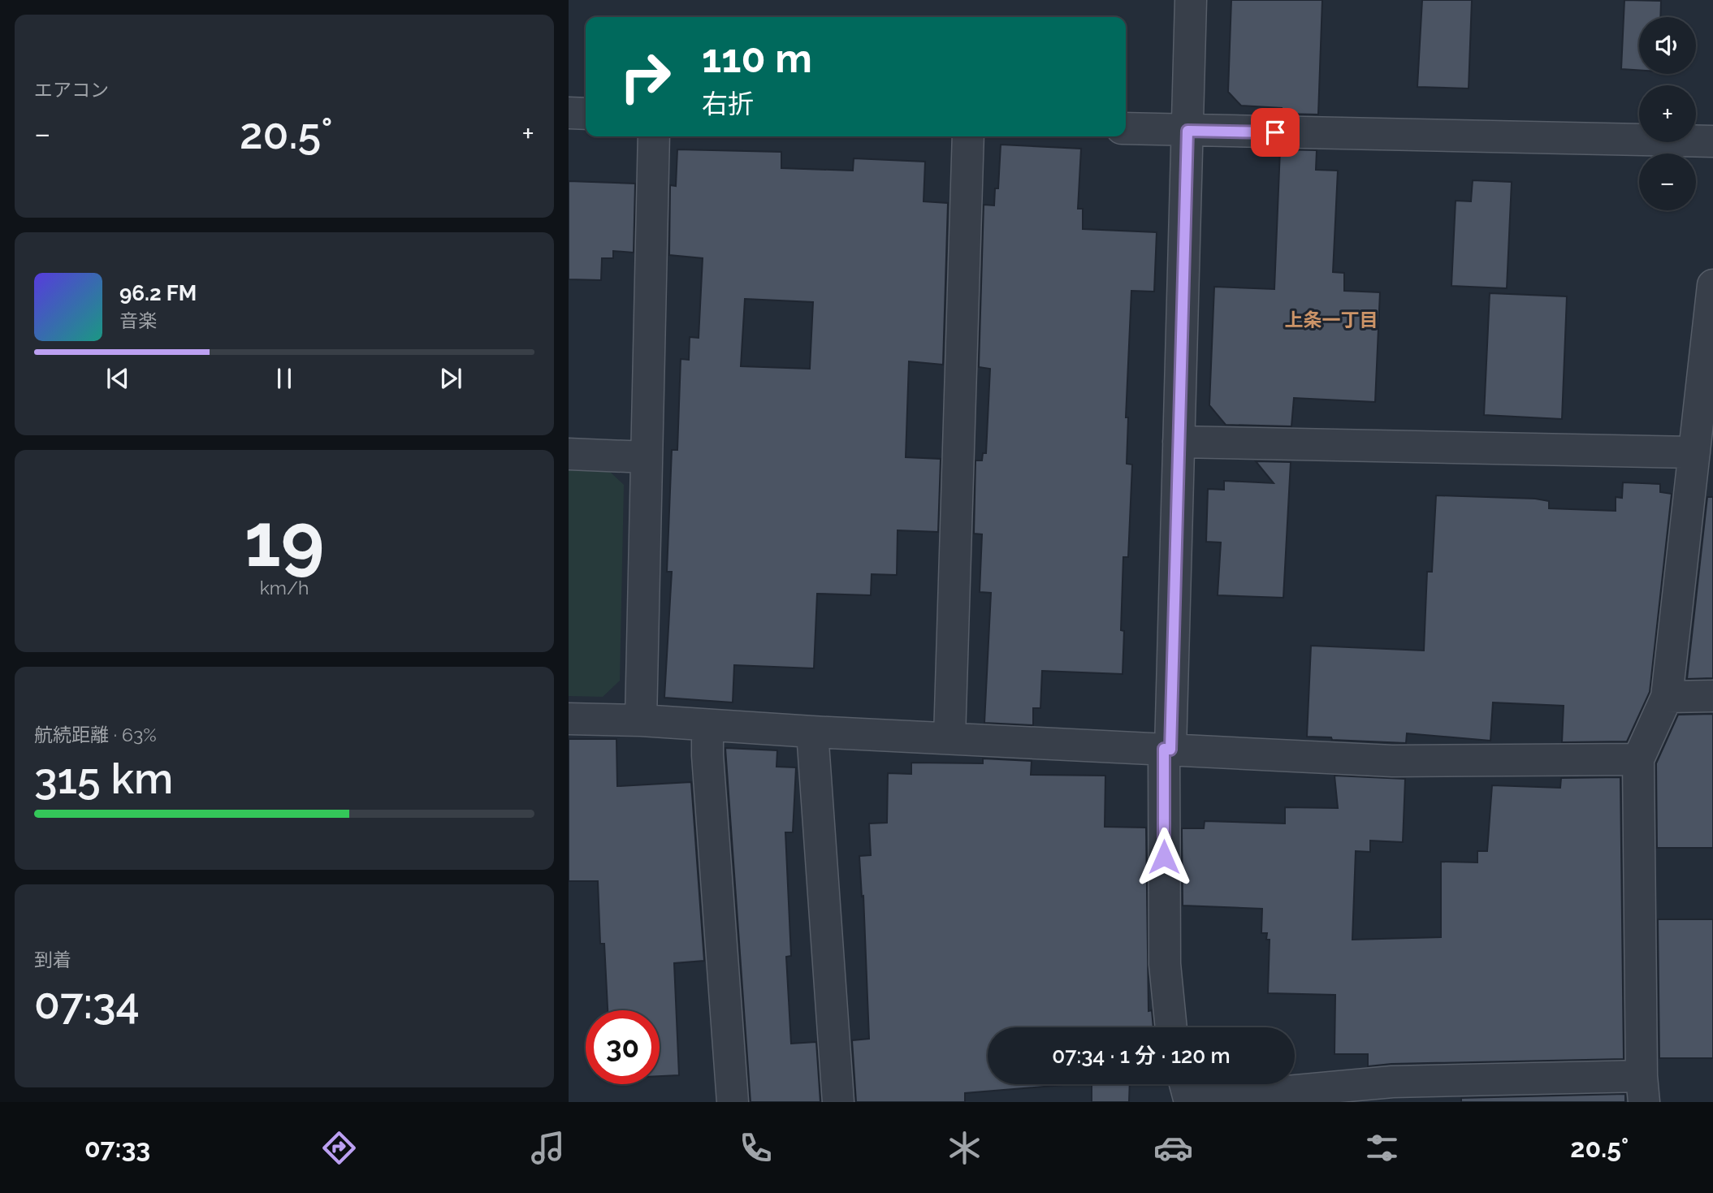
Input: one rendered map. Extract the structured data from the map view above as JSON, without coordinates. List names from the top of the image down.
{
  "districts": ["上条一丁目"],
  "page": {
    "tile": [
      "エアコン",
      ["19", "km/h"],
      ["航続距離 · 63%", "315 km"],
      ["到着", "07:34"]
    ],
    "map_buttons": ["+", "−"],
    "turn": ["110 m", "右折"],
    "heat": ["−", "20.5°", "+"],
    "song": ["96.2 FM", "音楽"],
    "limit": "30",
    "trip": "07:34 · 1 分 · 120 m",
    "tabs": ["07:33", "20.5°"]
  }
}
